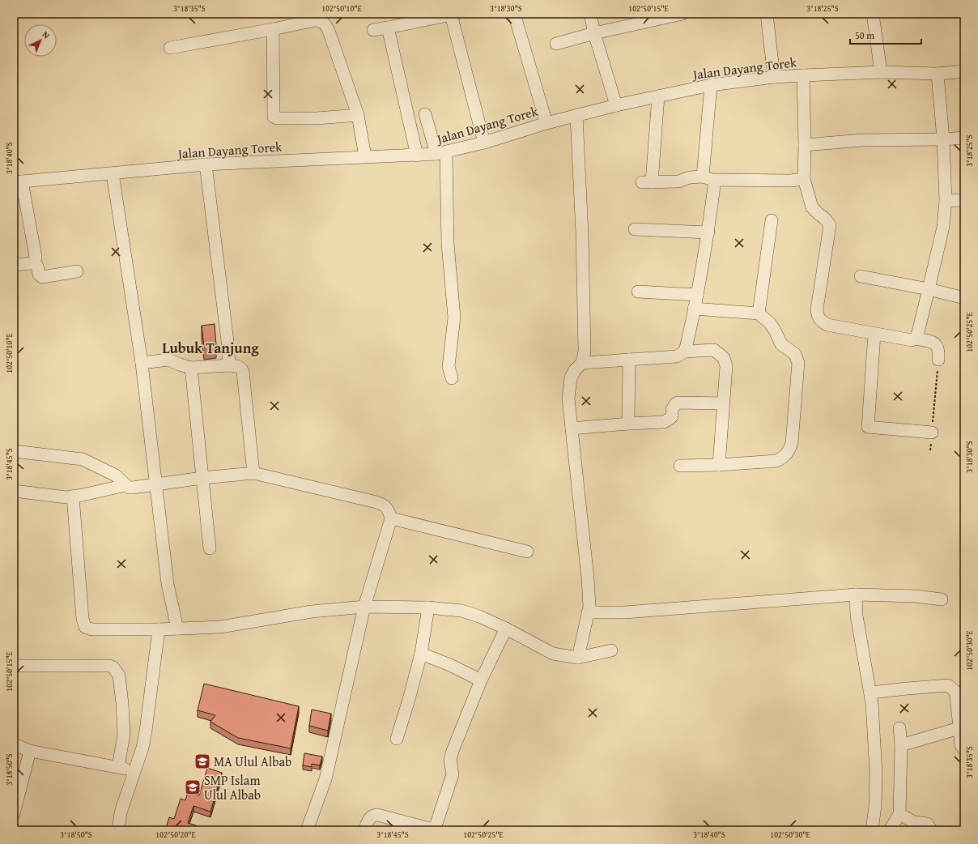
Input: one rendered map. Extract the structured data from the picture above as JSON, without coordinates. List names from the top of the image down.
{
  "streets": {
    "street": ["Jalan Dayang Torek"]
  },
  "districts": ["Lubuk Tanjung"],
  "places": {
    "school or university": ["MA Ulul Albab", "SMP Islam Ulul Albab"]
  },
  "scale_bar": "50 m",
  "north": "top right",
  "coordinates": [
    "3°18'35\"S",
    "102°50'10\"E",
    "3°18'30\"S",
    "102°50'15\"E",
    "3°18'25\"S",
    "3°18'40\"S",
    "102°50'25\"E",
    "3°18'45\"S",
    "102°50'30\"E",
    "3°18'50\"S",
    "102°50'20\"E"
  ]
}
